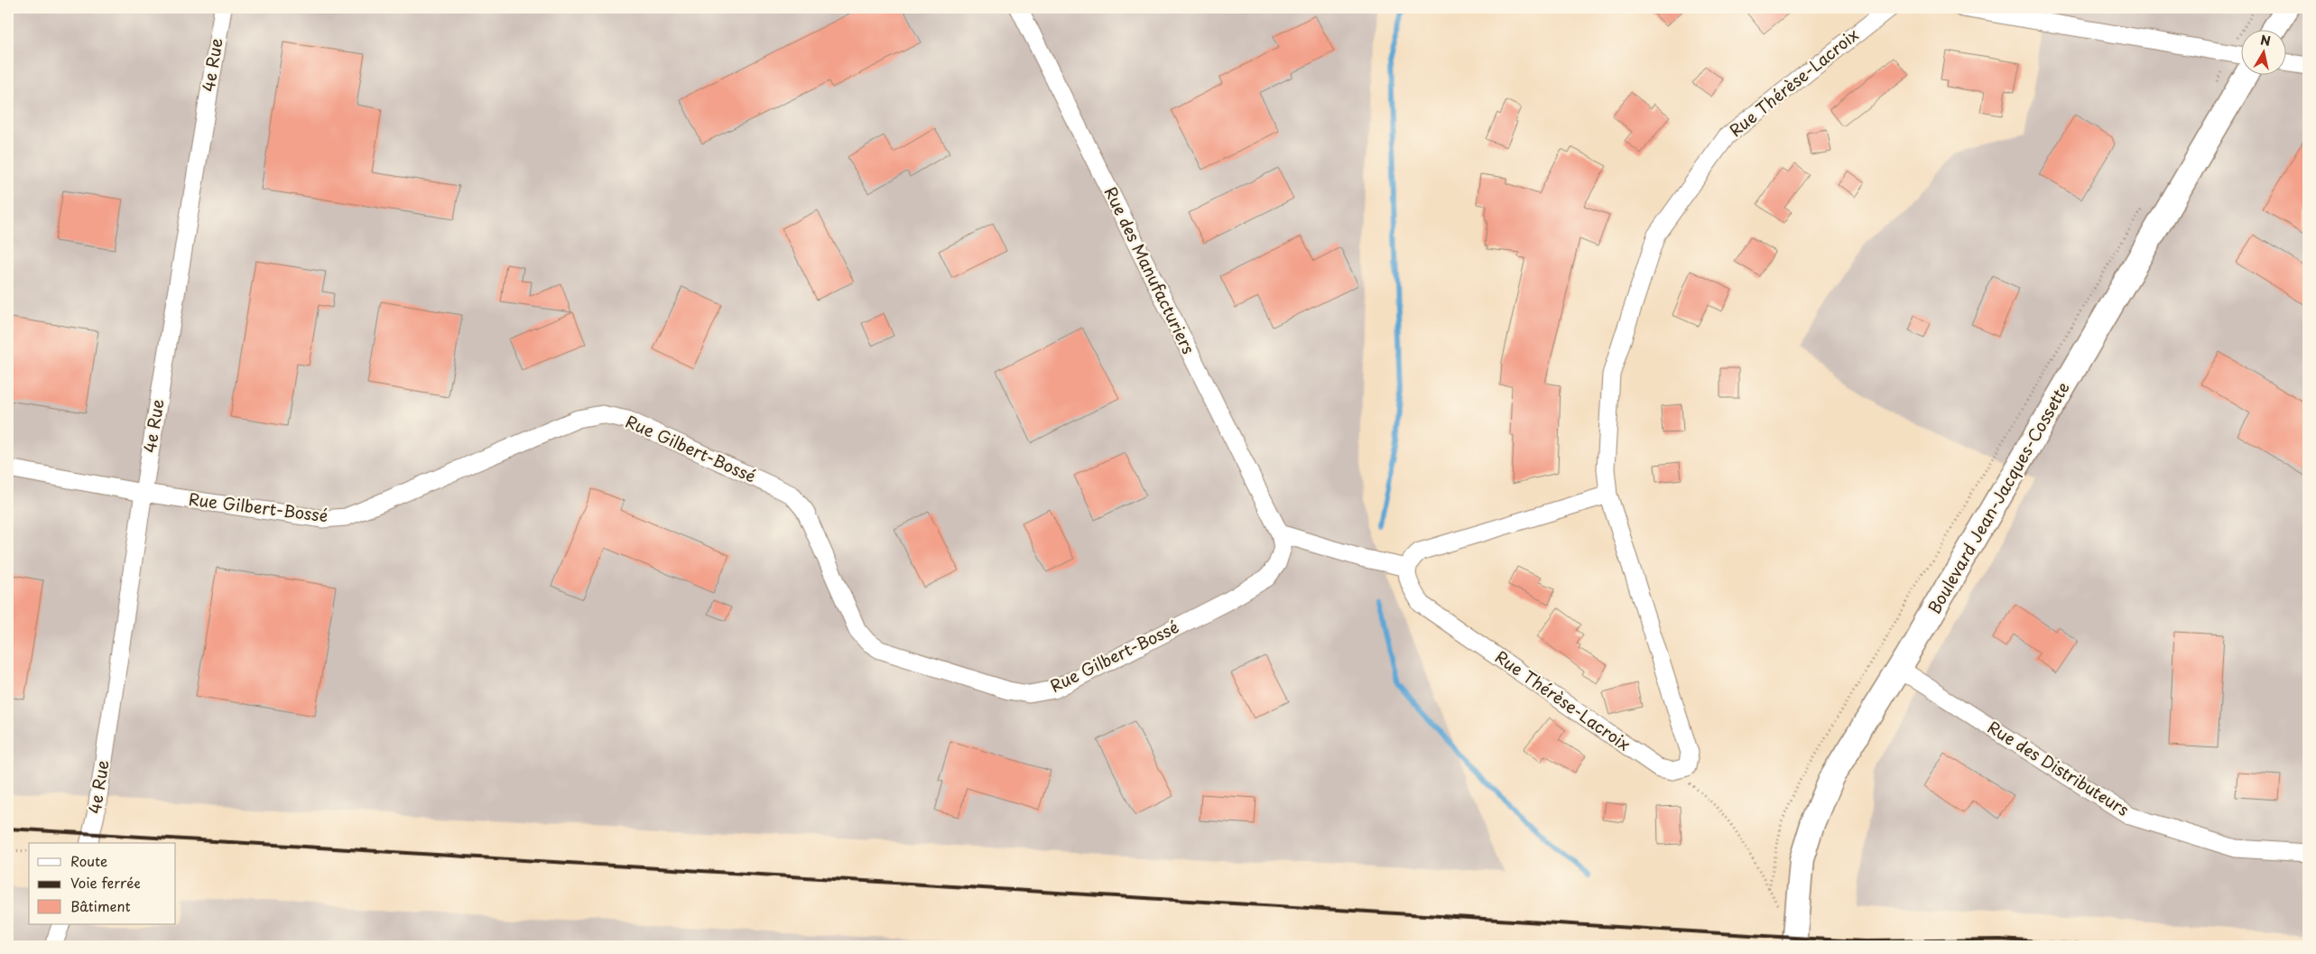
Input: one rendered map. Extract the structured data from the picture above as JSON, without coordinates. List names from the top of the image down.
{
  "streets": {
    "main road": ["Boulevard Jean-Jacques-Cossette"],
    "street": [
      "4e Rue",
      "Rue Thérèse-Lacroix",
      "Rue des Manufacturiers",
      "Rue Gilbert-Bossé",
      "Rue des Distributeurs"
    ]
  },
  "crossings": [
    ["4e Rue", "Rue Gilbert-Bossé"],
    ["Rue des Manufacturiers", "Rue Gilbert-Bossé"],
    ["Boulevard Jean-Jacques-Cossette", "Rue des Distributeurs"]
  ],
  "legend": ["Route", "Voie ferrée", "Bâtiment"],
  "north": "top"
}
